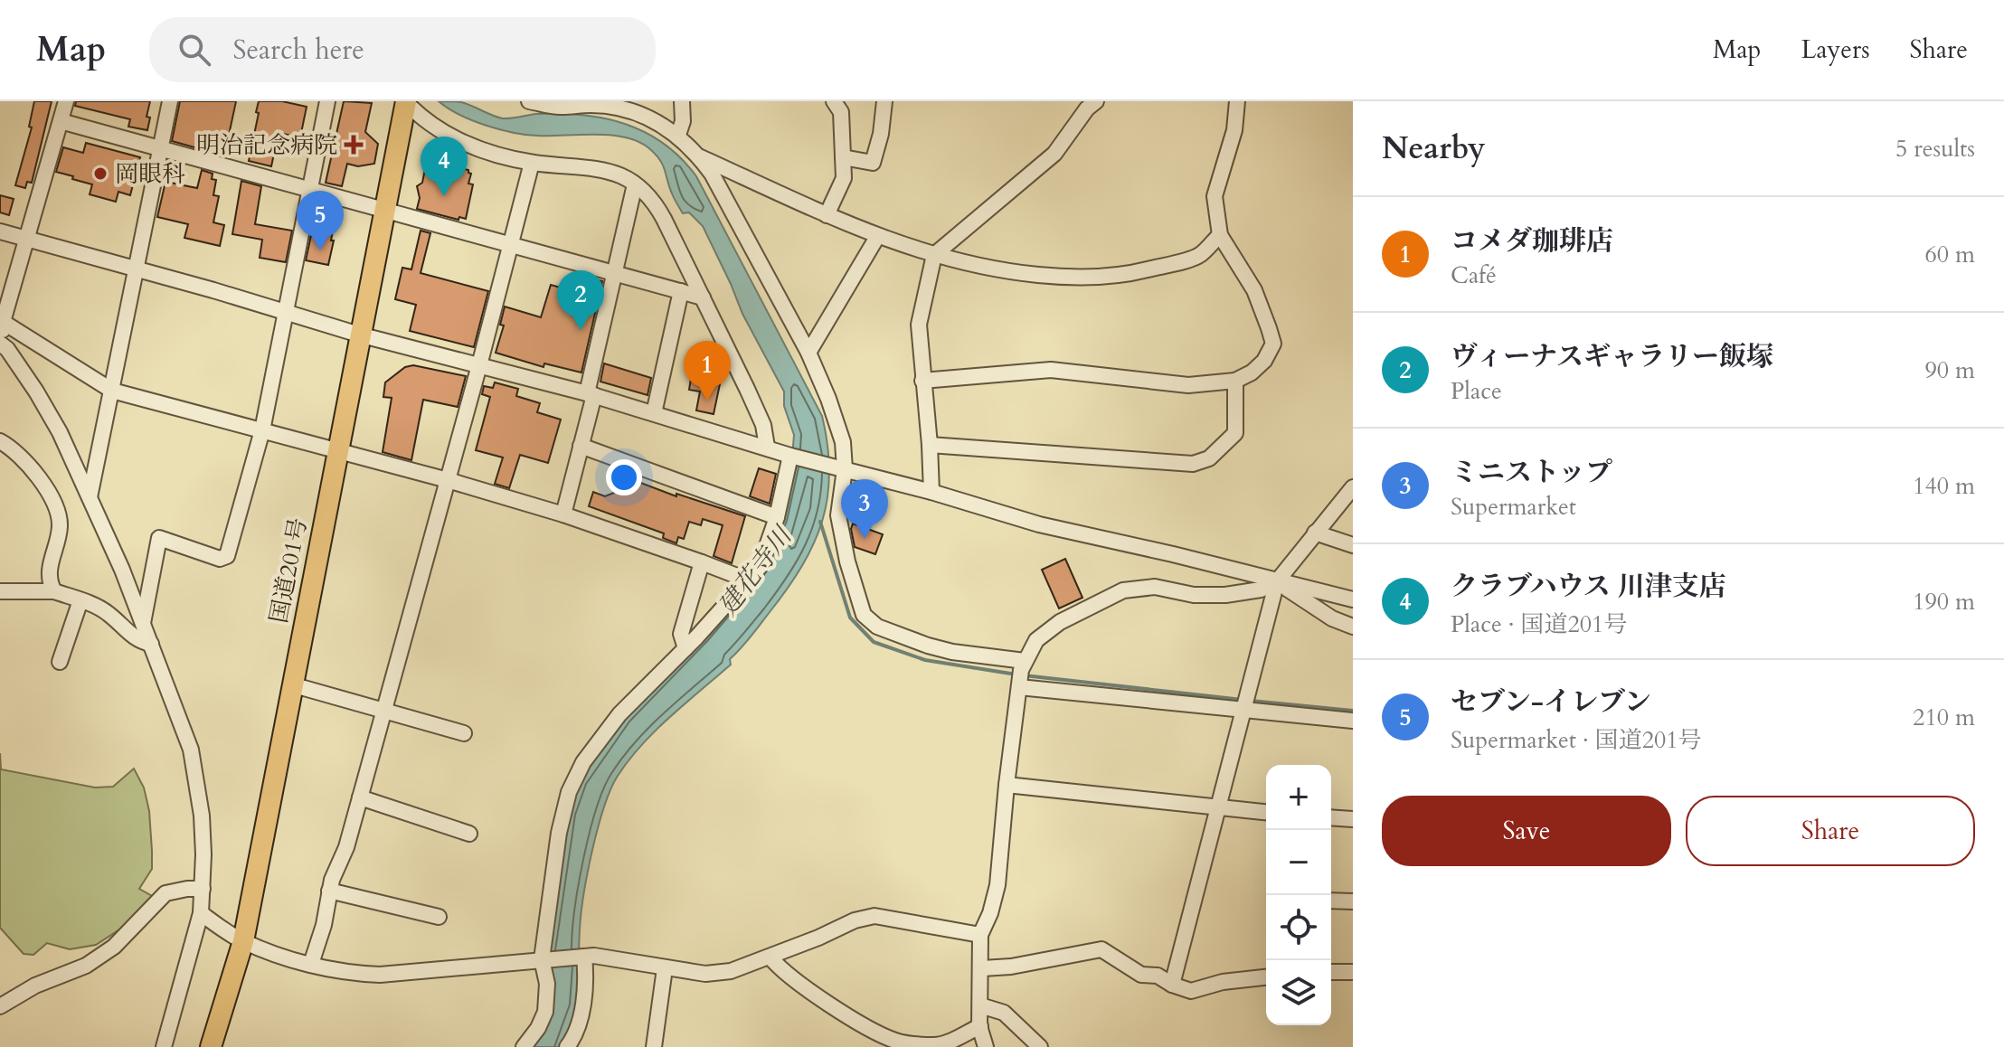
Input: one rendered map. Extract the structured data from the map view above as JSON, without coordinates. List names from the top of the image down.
{
  "streets": {
    "highway": ["国道201号"]
  },
  "water": ["建花寺川"],
  "places": {
    "health": ["明治記念病院"],
    "other": ["岡眼科"]
  },
  "page": {
    "header": "Map",
    "search": "Search here",
    "nav": ["Map", "Layers", "Share"],
    "heading": ["Nearby", "5 results"],
    "pins": [
      "4",
      "5",
      "2",
      "1",
      "3"
    ],
    "list": [
      {
        "mark": "1",
        "name": "コメダ珈琲店",
        "note": "Café",
        "value": "60 m"
      },
      {
        "mark": "2",
        "name": "ヴィーナスギャラリー飯塚",
        "note": "Place",
        "value": "90 m"
      },
      {
        "mark": "3",
        "name": "ミニストップ",
        "note": "Supermarket",
        "value": "140 m"
      },
      {
        "mark": "4",
        "name": "クラブハウス 川津支店",
        "note": "Place · 国道201号",
        "value": "190 m"
      },
      {
        "mark": "5",
        "name": "セブン-イレブン",
        "note": "Supermarket · 国道201号",
        "value": "210 m"
      }
    ],
    "map_buttons": ["+", "−"],
    "buttons": ["Save", "Share"]
  }
}
